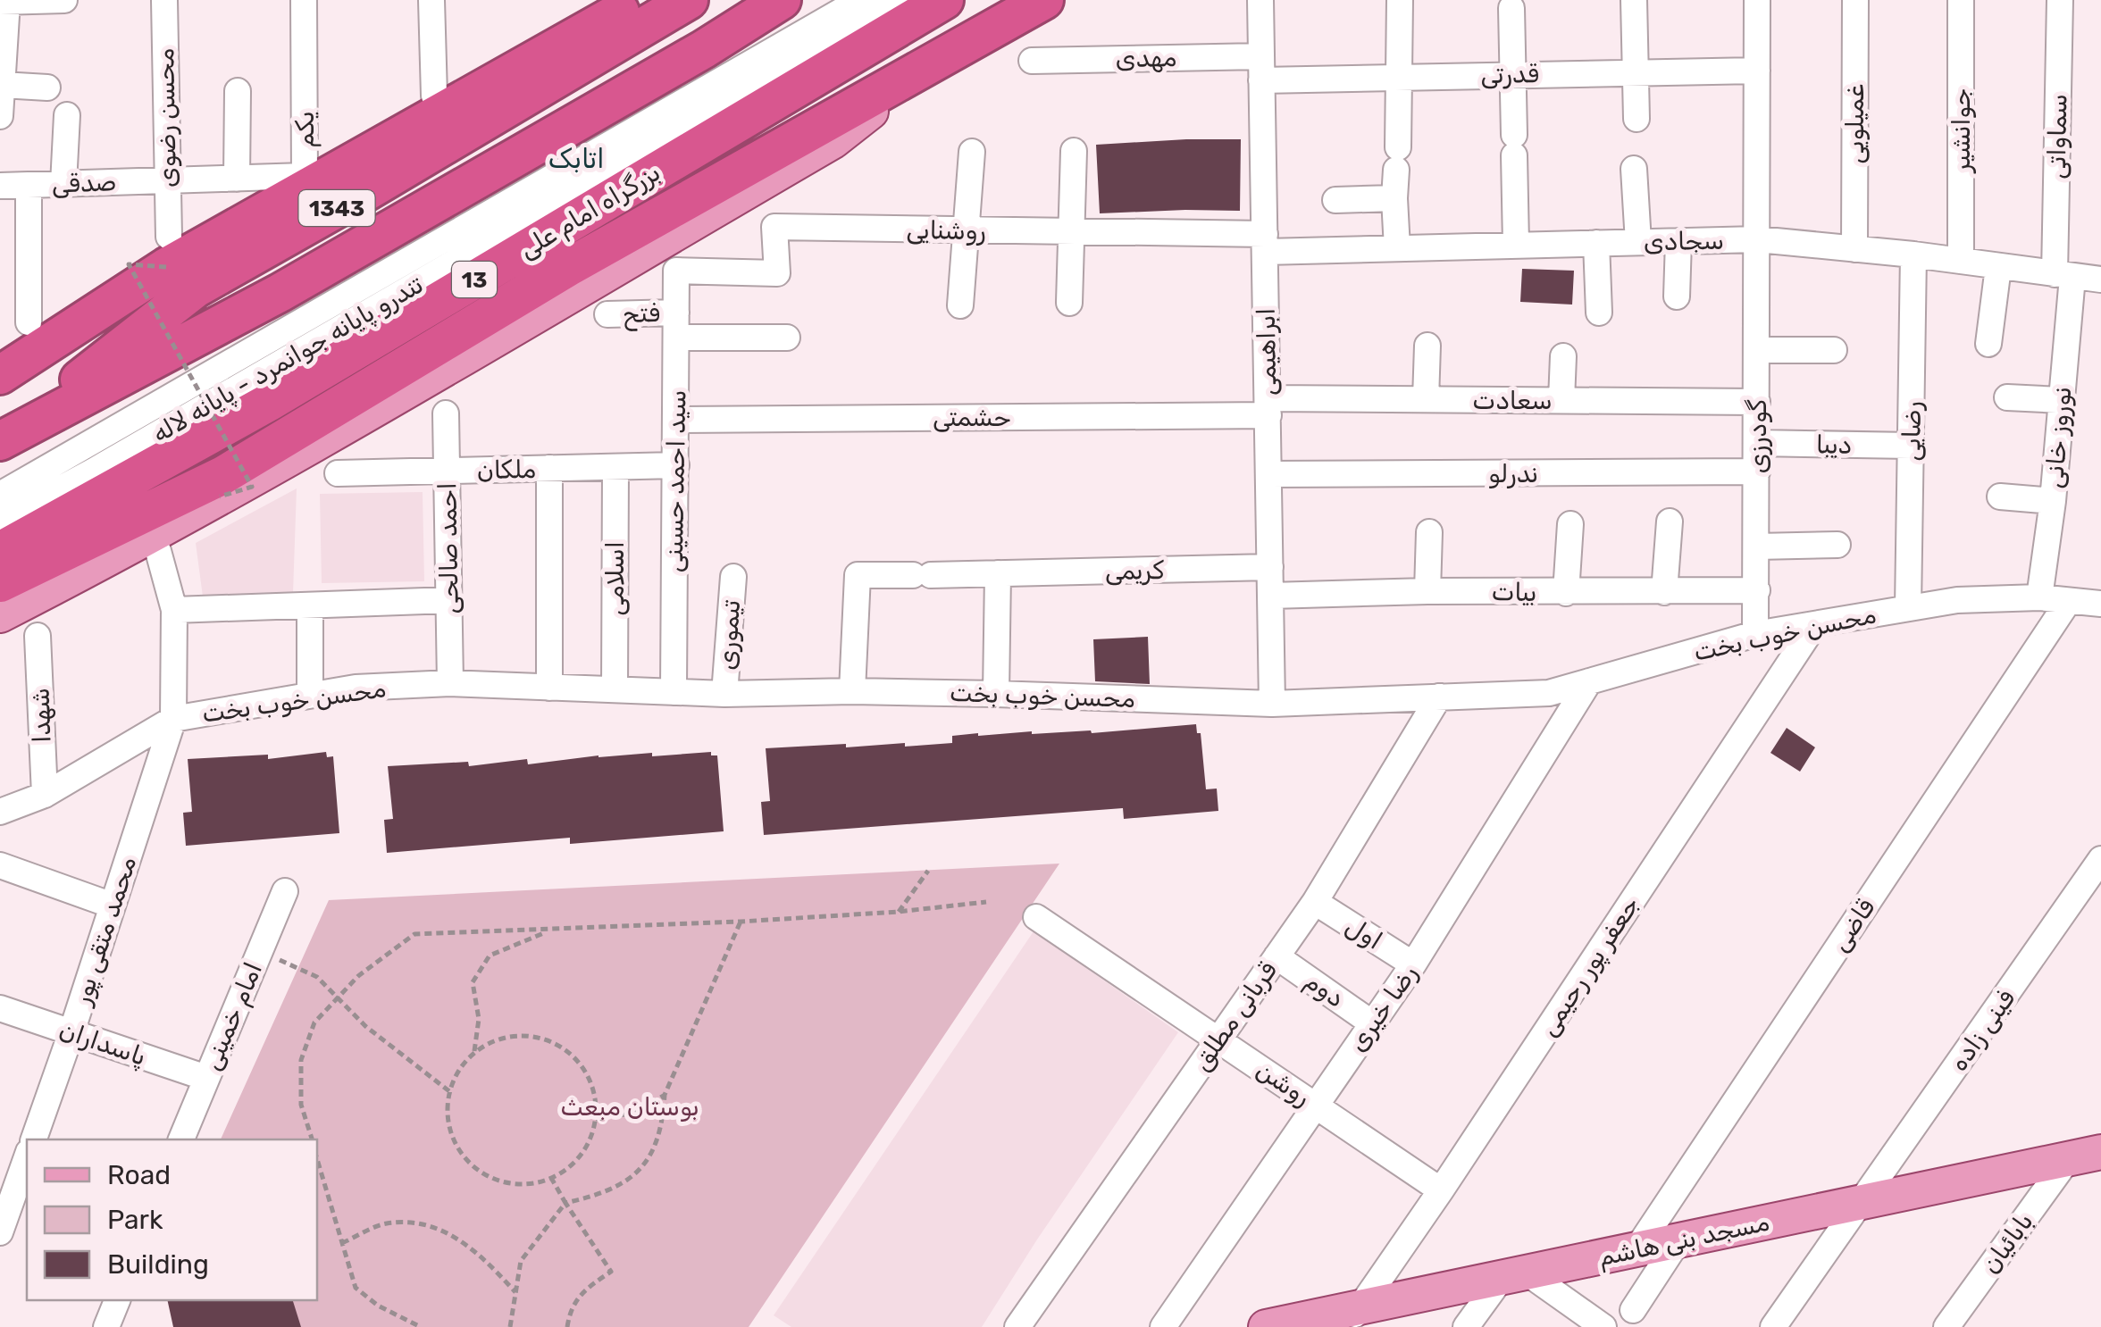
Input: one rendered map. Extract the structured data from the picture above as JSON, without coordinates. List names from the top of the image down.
{
  "streets": {
    "highway": ["1343", "بزرگراه امام علی", "13"],
    "main road": ["مسجد بنی هاشم"],
    "street": [
      "مهدی",
      "قدرتی",
      "محسن رضوی",
      "غمیلویی",
      "یکم",
      "جوانشیر",
      "سماواتی",
      "صدقی",
      "روشنایی",
      "سجادی",
      "فتح",
      "ابراهیمی",
      "تندرو پایانه جوانمرد - پایانه لاله",
      "سعادت",
      "حشمتی",
      "رضایی",
      "گودرزی",
      "نوروز خانی",
      "دیبا",
      "ملکان",
      "ندرلو",
      "سید احمد حسینی",
      "احمد صالحی",
      "کریمی",
      "اسلامی",
      "بیات",
      "محسن خوب بخت",
      "تیموری",
      "شهدا",
      "قاضی",
      "محمد متقی پور",
      "اول",
      "جعفر پور رحیمی",
      "دوم",
      "رضا خیری",
      "امام خمینی",
      "قربانی مطلق",
      "فینی زاده",
      "پاسداران",
      "روشن",
      "بابائیان"
    ]
  },
  "crossings": [
    ["مهدی", "قدرتی"],
    ["مهدی", "ابراهیمی"],
    ["قدرتی", "ابراهیمی"],
    ["محسن رضوی", "یکم"],
    ["محسن رضوی", "صدقی"],
    ["محسن رضوی", "1343"],
    ["غمیلویی", "سجادی"],
    ["یکم", "صدقی"],
    ["جوانشیر", "سجادی"],
    ["سماواتی", "سجادی"],
    ["سماواتی", "نوروز خانی"],
    ["روشنایی", "سجادی"],
    ["روشنایی", "ابراهیمی"],
    ["روشنایی", "سید احمد حسینی"],
    ["سجادی", "ابراهیمی"],
    ["سجادی", "رضایی"],
    ["سجادی", "گودرزی"],
    ["سجادی", "نوروز خانی"],
    ["فتح", "سید احمد حسینی"],
    ["ابراهیمی", "سعادت"],
    ["ابراهیمی", "حشمتی"],
    ["ابراهیمی", "ندرلو"],
    ["ابراهیمی", "کریمی"],
    ["ابراهیمی", "بیات"],
    ["ابراهیمی", "محسن خوب بخت"],
    ["سعادت", "حشمتی"],
    ["سعادت", "گودرزی"],
    ["حشمتی", "سید احمد حسینی"],
    ["رضایی", "دیبا"],
    ["رضایی", "محسن خوب بخت"],
    ["گودرزی", "دیبا"],
    ["گودرزی", "ندرلو"],
    ["گودرزی", "بیات"],
    ["گودرزی", "محسن خوب بخت"],
    ["نوروز خانی", "محسن خوب بخت"],
    ["ملکان", "سید احمد حسینی"],
    ["ملکان", "احمد صالحی"],
    ["ملکان", "اسلامی"],
    ["سید احمد حسینی", "محسن خوب بخت"],
    ["احمد صالحی", "محسن خوب بخت"],
    ["کریمی", "محسن خوب بخت"],
    ["اسلامی", "محسن خوب بخت"],
    ["محسن خوب بخت", "تیموری"],
    ["محسن خوب بخت", "شهدا"],
    ["محسن خوب بخت", "قاضی"],
    ["محسن خوب بخت", "محمد متقی پور"],
    ["محسن خوب بخت", "جعفر پور رحیمی"],
    ["محسن خوب بخت", "رضا خیری"],
    ["محسن خوب بخت", "قربانی مطلق"],
    ["قاضی", "مسجد بنی هاشم"],
    ["محمد متقی پور", "پاسداران"],
    ["اول", "رضا خیری"],
    ["اول", "قربانی مطلق"],
    ["جعفر پور رحیمی", "روشن"],
    ["جعفر پور رحیمی", "مسجد بنی هاشم"],
    ["دوم", "رضا خیری"],
    ["دوم", "قربانی مطلق"],
    ["رضا خیری", "روشن"],
    ["امام خمینی", "پاسداران"],
    ["قربانی مطلق", "روشن"],
    ["فینی زاده", "مسجد بنی هاشم"],
    ["مسجد بنی هاشم", "بابائیان"]
  ],
  "districts": ["اتابک"],
  "parks": ["بوستان مبعث"],
  "legend": ["Road", "Park", "Building"]
}
